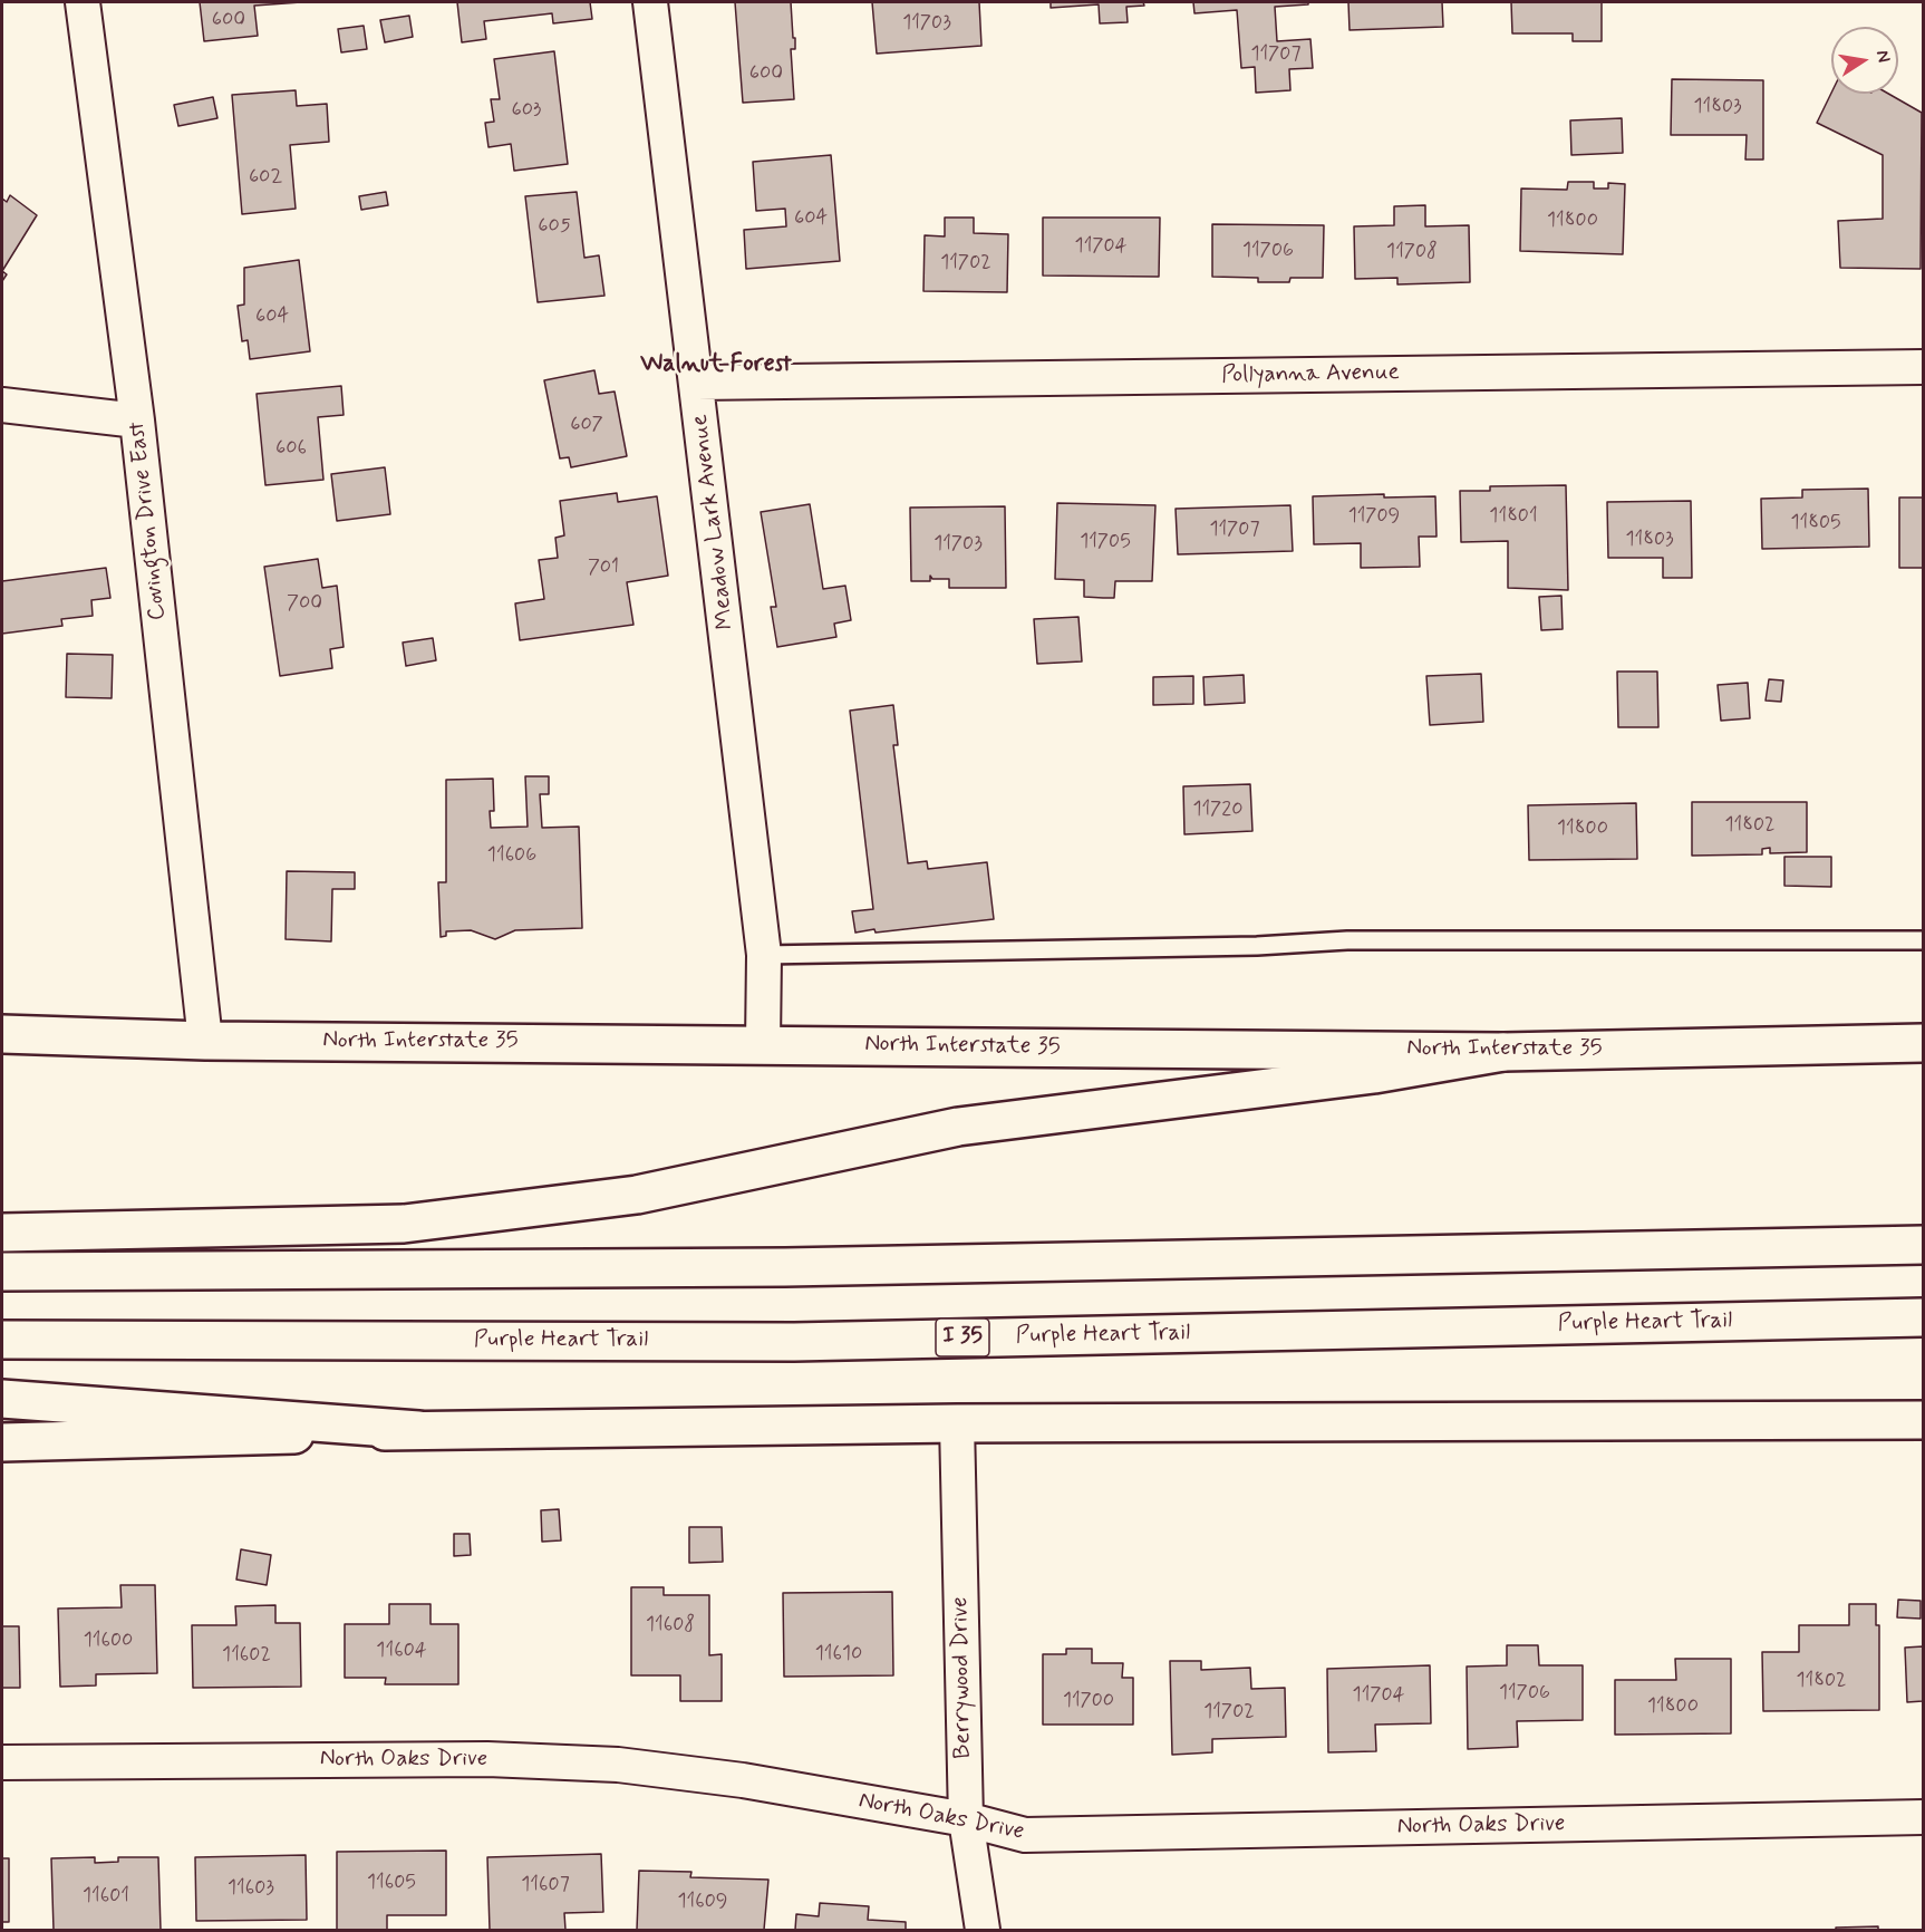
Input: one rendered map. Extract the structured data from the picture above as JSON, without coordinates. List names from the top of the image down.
{
  "streets": {
    "main road": ["North Interstate 35", "Purple Heart Trail", "I 35"],
    "street": [
      "Pollyanna Avenue",
      "Covington Drive East",
      "Meadow Lark Avenue",
      "Berrywood Drive",
      "North Oaks Drive"
    ]
  },
  "crossings": [
    ["Pollyanna Avenue", "Meadow Lark Avenue"],
    ["Covington Drive East", "North Interstate 35"],
    ["Meadow Lark Avenue", "North Interstate 35"],
    ["Berrywood Drive", "North Oaks Drive"]
  ],
  "districts": ["Walnut Forest"],
  "house_numbers": [
    "600",
    "11703",
    "11707",
    "600",
    "11803",
    "603",
    "602",
    "604",
    "11800",
    "605",
    "11704",
    "11706",
    "11708",
    "11702",
    "604",
    "607",
    "606",
    "11709",
    "11801",
    "11805",
    "11707",
    "11803",
    "11705",
    "11703",
    "701",
    "700",
    "11720",
    "11802",
    "11800",
    "11606",
    "11608",
    "11600",
    "11604",
    "11610",
    "11602",
    "11802",
    "11706",
    "11704",
    "11700",
    "11800",
    "11702",
    "11605",
    "11607",
    "11603",
    "11601",
    "11609"
  ],
  "north": "right"
}
